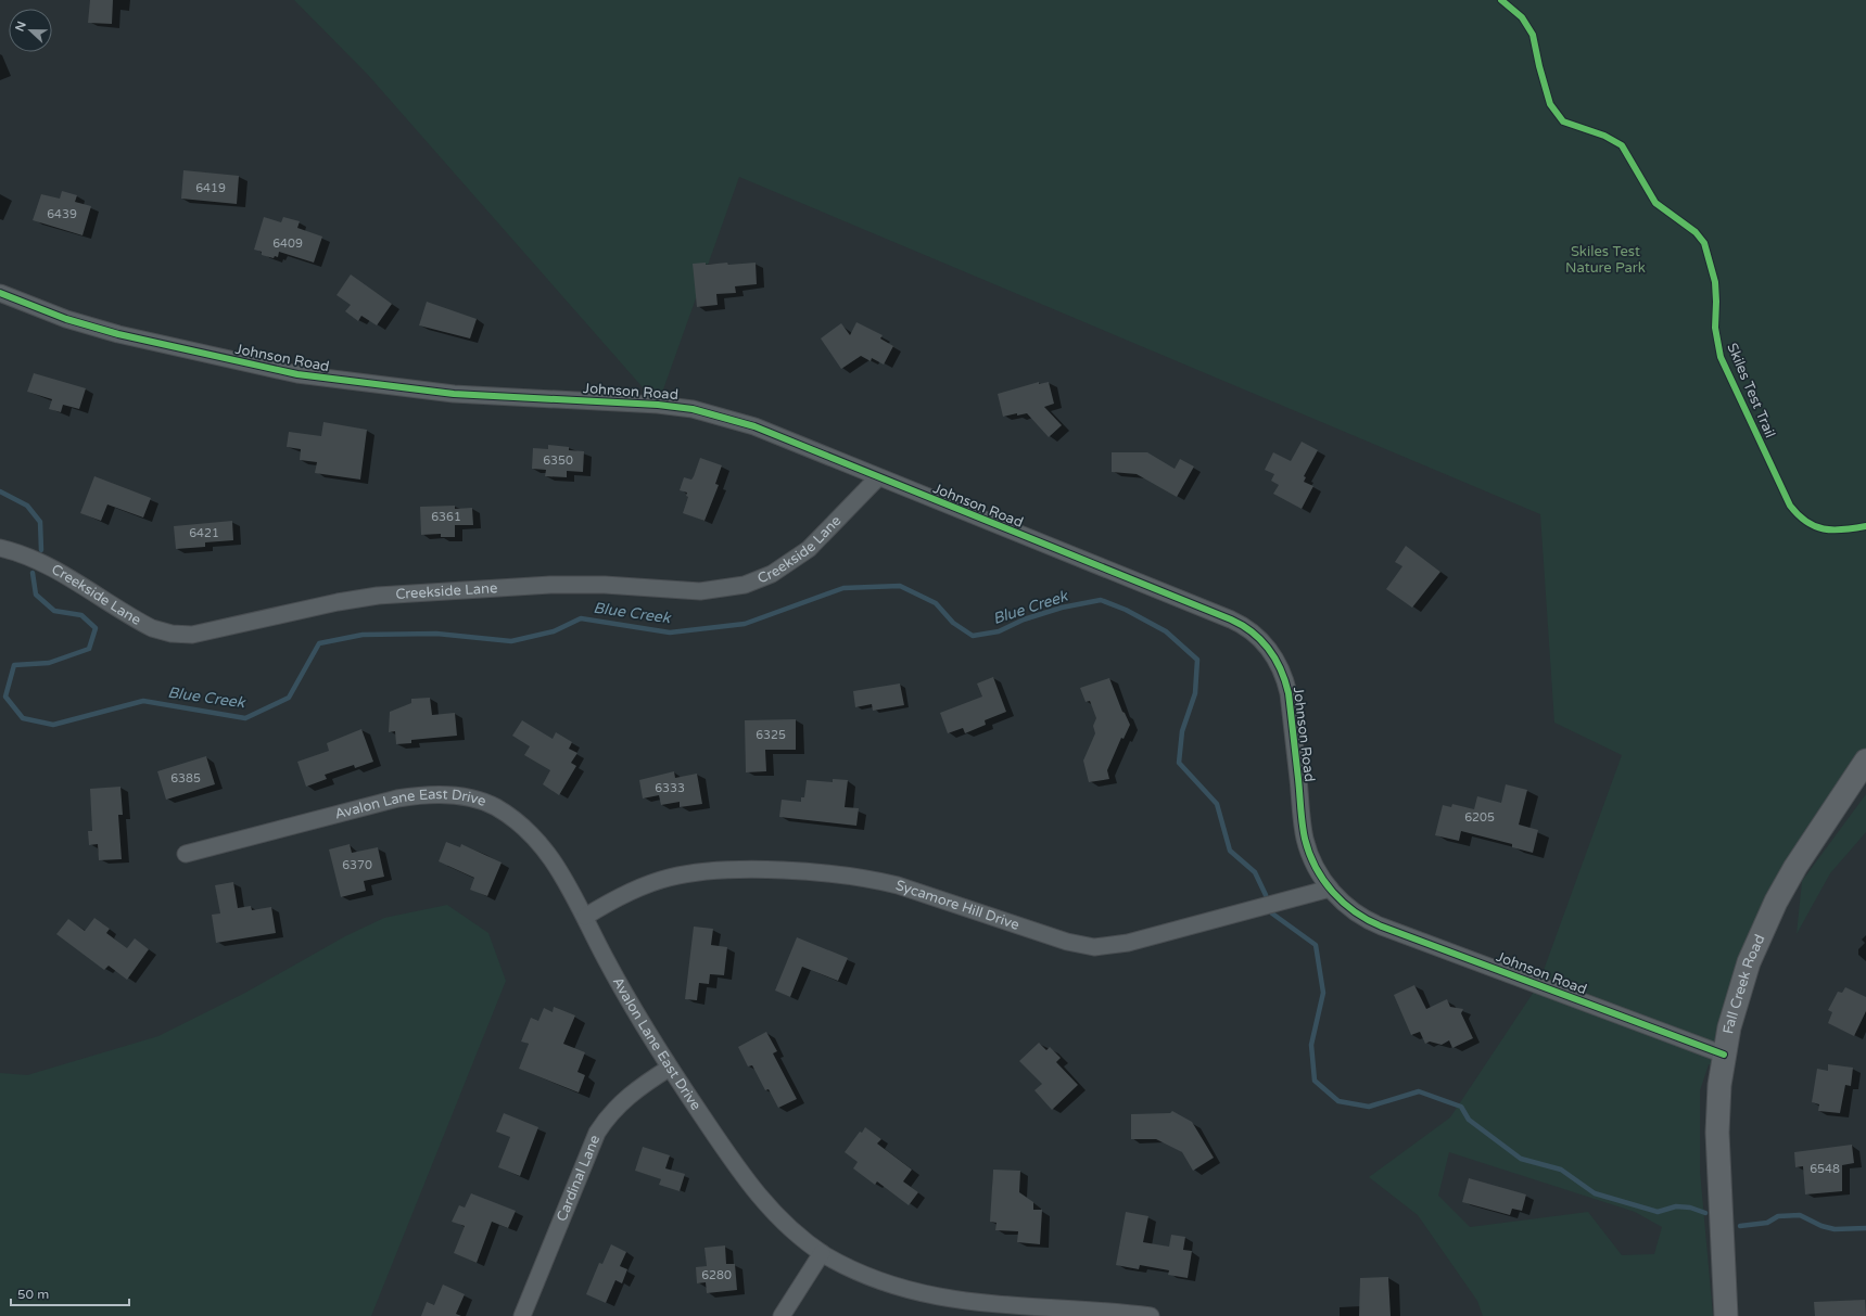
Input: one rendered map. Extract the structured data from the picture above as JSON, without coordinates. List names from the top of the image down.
{
  "streets": {
    "main road": ["Fall Creek Road"],
    "street": [
      "Johnson Road",
      "Creekside Lane",
      "Avalon Lane East Drive",
      "Sycamore Hill Drive",
      "Cardinal Lane"
    ],
    "cycle path": ["Skiles Test Trail"]
  },
  "crossings": [
    ["Johnson Road", "Creekside Lane"],
    ["Johnson Road", "Sycamore Hill Drive"],
    ["Johnson Road", "Fall Creek Road"],
    ["Avalon Lane East Drive", "Sycamore Hill Drive"],
    ["Avalon Lane East Drive", "Cardinal Lane"]
  ],
  "water": ["Blue Creek"],
  "parks": ["Skiles Test Nature Park"],
  "house_numbers": [
    "6419",
    "6439",
    "6409",
    "6350",
    "6361",
    "6421",
    "6325",
    "6385",
    "6333",
    "6205",
    "6370",
    "6548",
    "6280"
  ],
  "scale_bar": "50 m",
  "north": "left"
}
